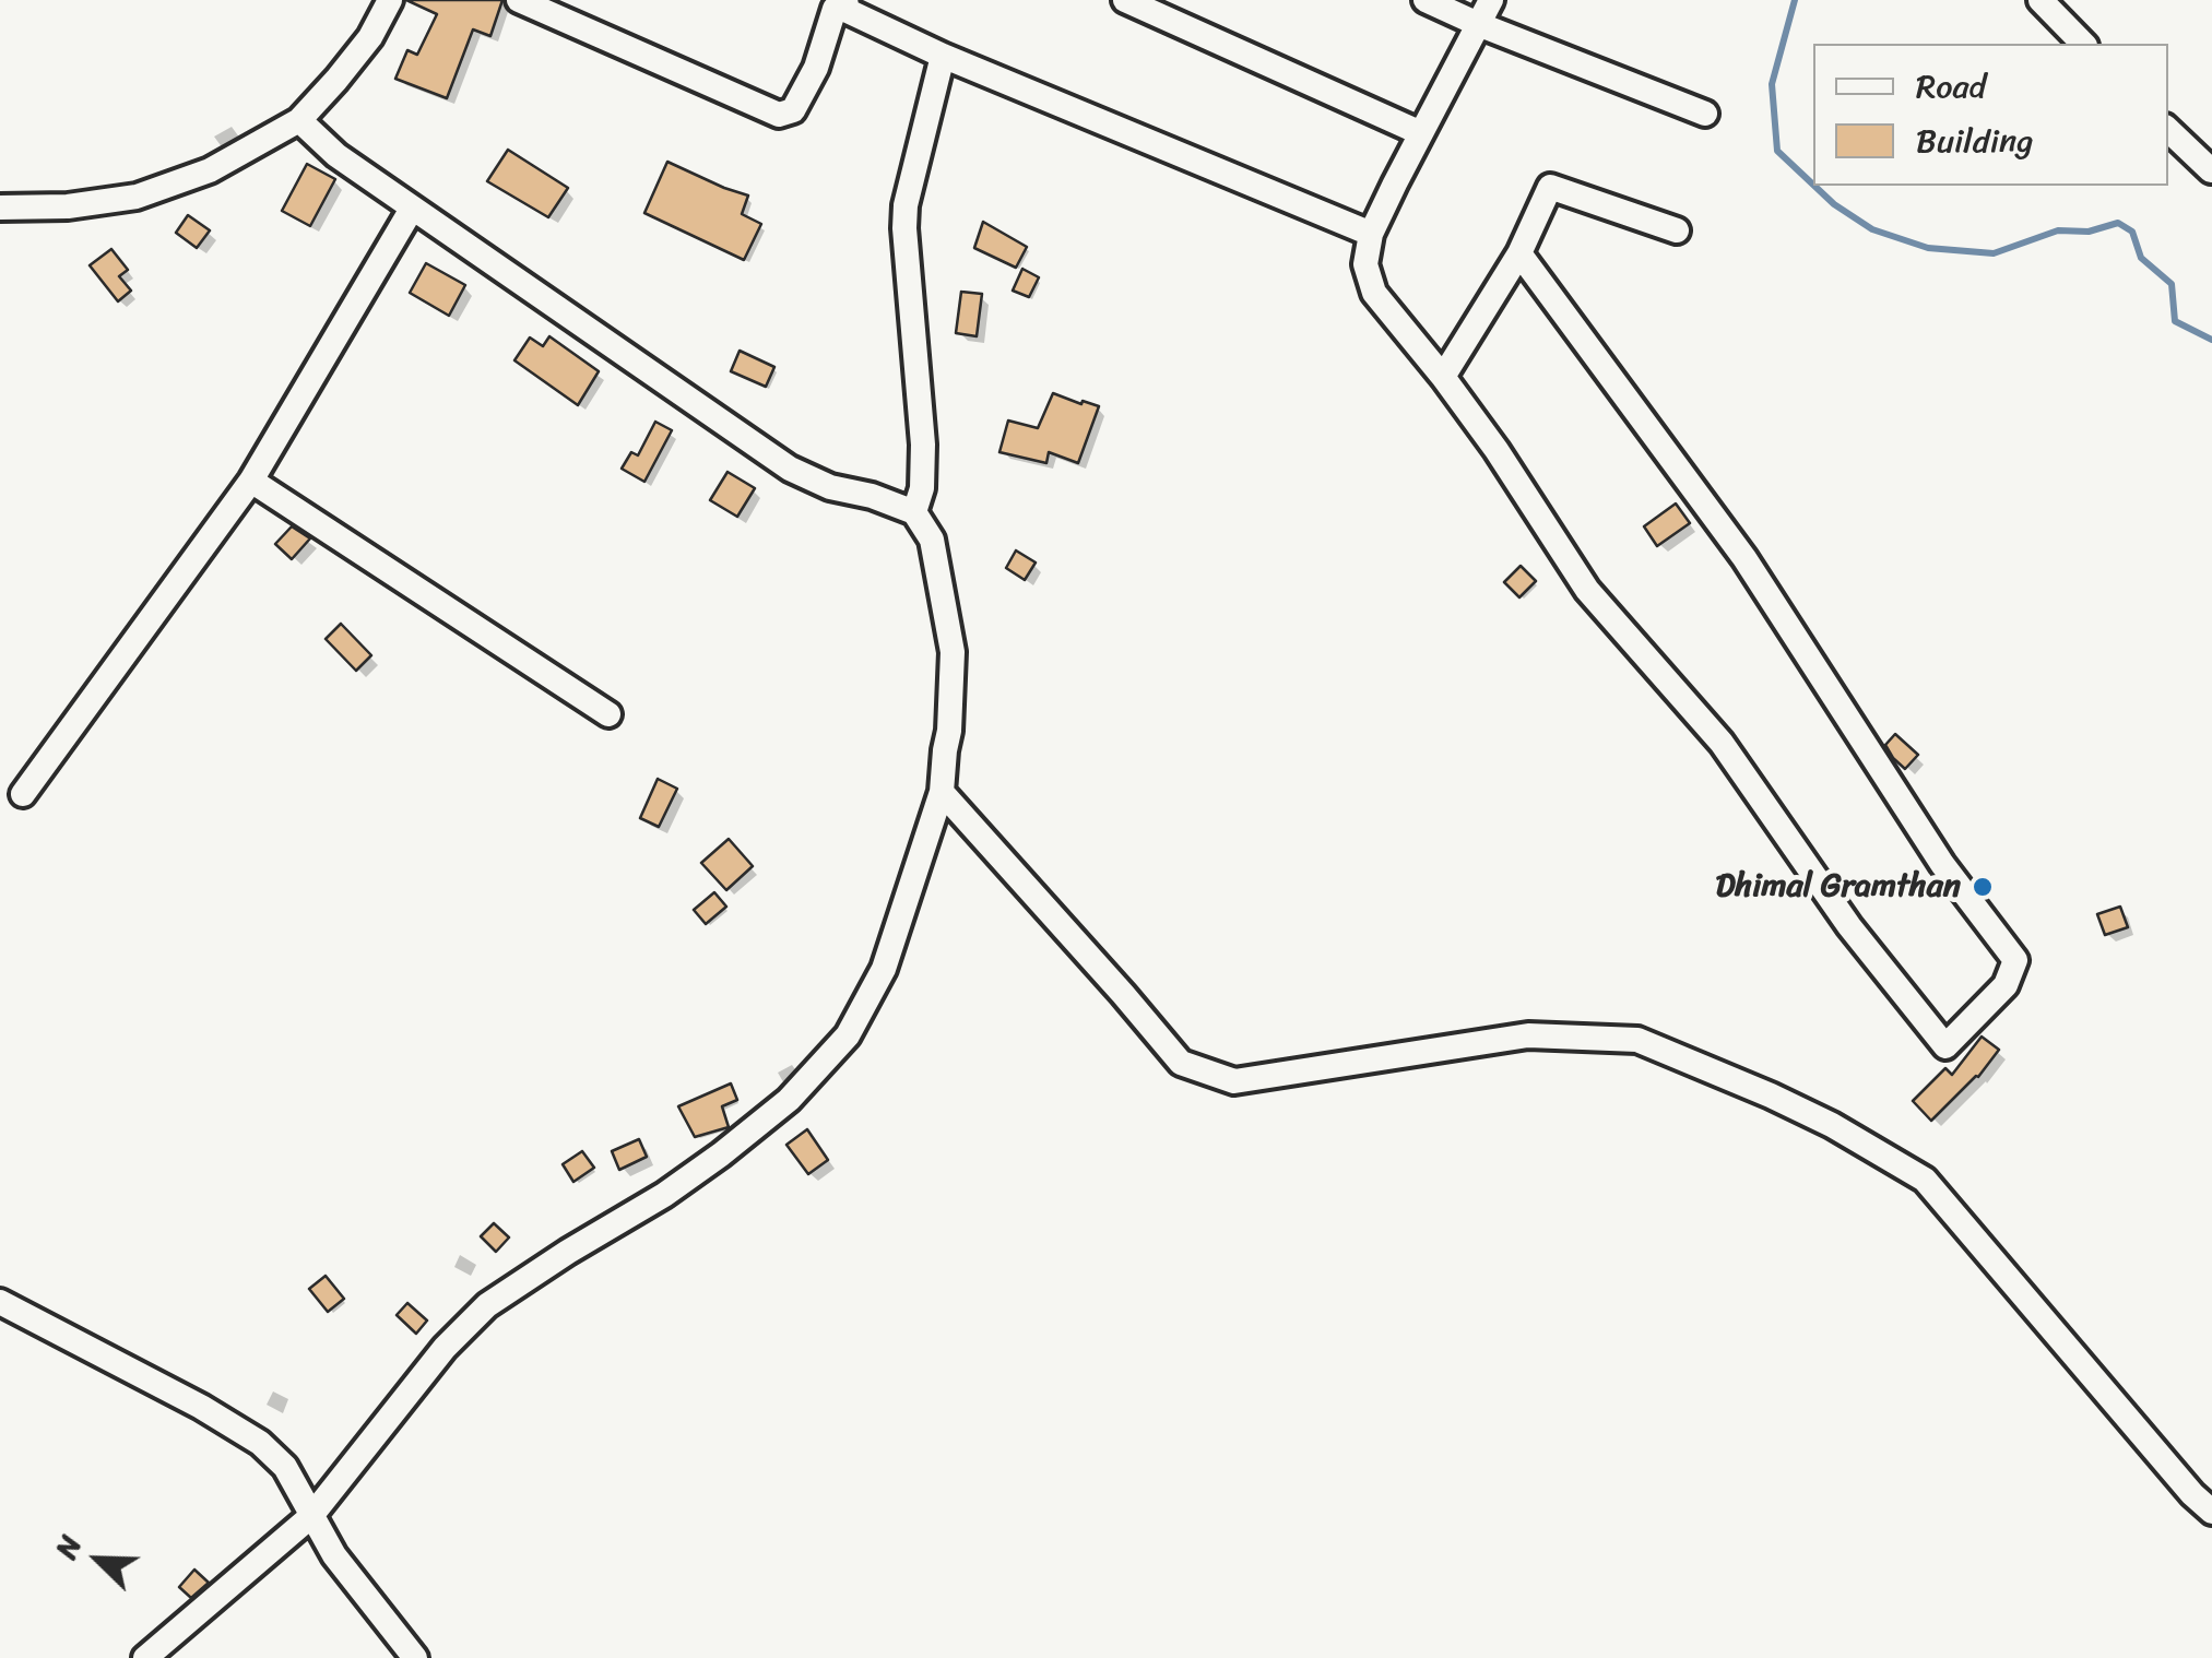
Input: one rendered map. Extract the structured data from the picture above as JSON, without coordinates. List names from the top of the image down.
{
  "places": ["Dhimal Gramthan"],
  "legend": ["Road", "Building"],
  "north": "top left"
}
